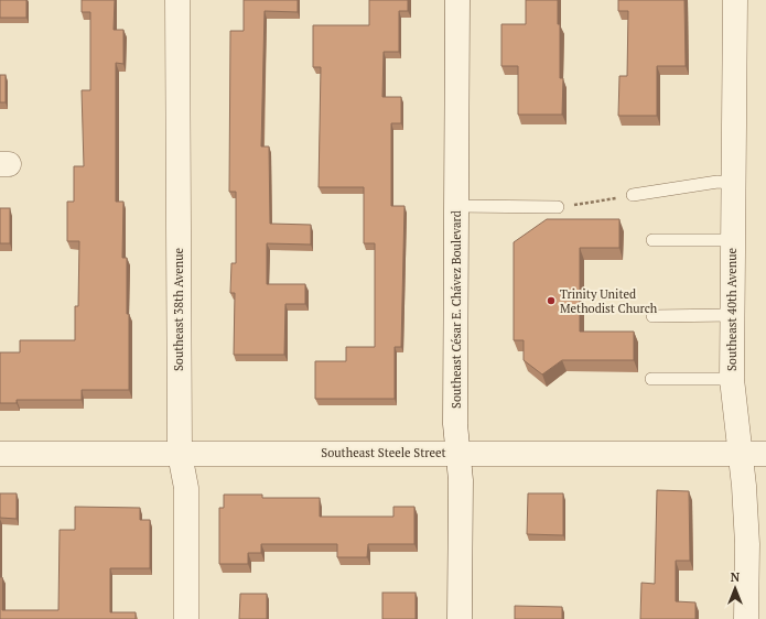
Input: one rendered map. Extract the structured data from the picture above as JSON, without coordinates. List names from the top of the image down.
{
  "streets": {
    "street": [
      "Southeast 38th Avenue",
      "Southeast César E. Chávez Boulevard",
      "Southeast 40th Avenue",
      "Southeast Steele Street"
    ]
  },
  "crossings": [
    ["Southeast 38th Avenue", "Southeast Steele Street"],
    ["Southeast César E. Chávez Boulevard", "Southeast Steele Street"],
    ["Southeast 40th Avenue", "Southeast Steele Street"]
  ],
  "places": ["Trinity United Methodist Church"],
  "north": "top"
}
